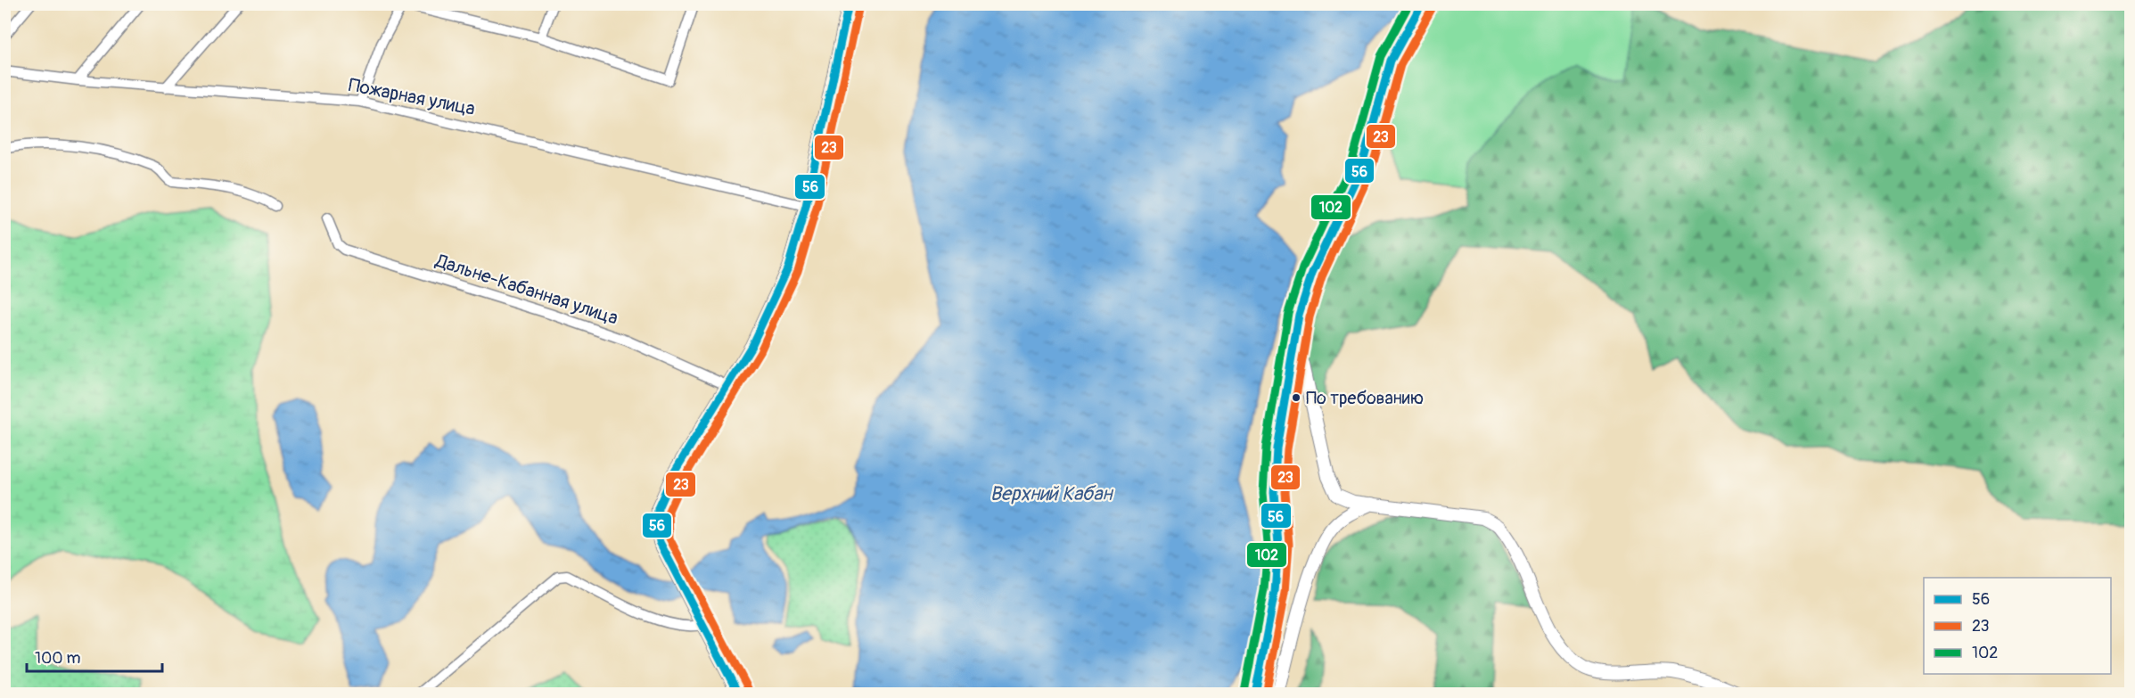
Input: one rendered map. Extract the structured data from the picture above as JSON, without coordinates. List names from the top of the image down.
{
  "streets": {
    "street": ["Пожарная улица", "Дальне-Кабанная улица"]
  },
  "water": ["Верхний Кабан"],
  "places": ["По требованию"],
  "lines": ["transit line 56", "transit line 102", "transit line 23"],
  "legend": ["56", "23", "102"],
  "scale_bar": "100 m"
}
